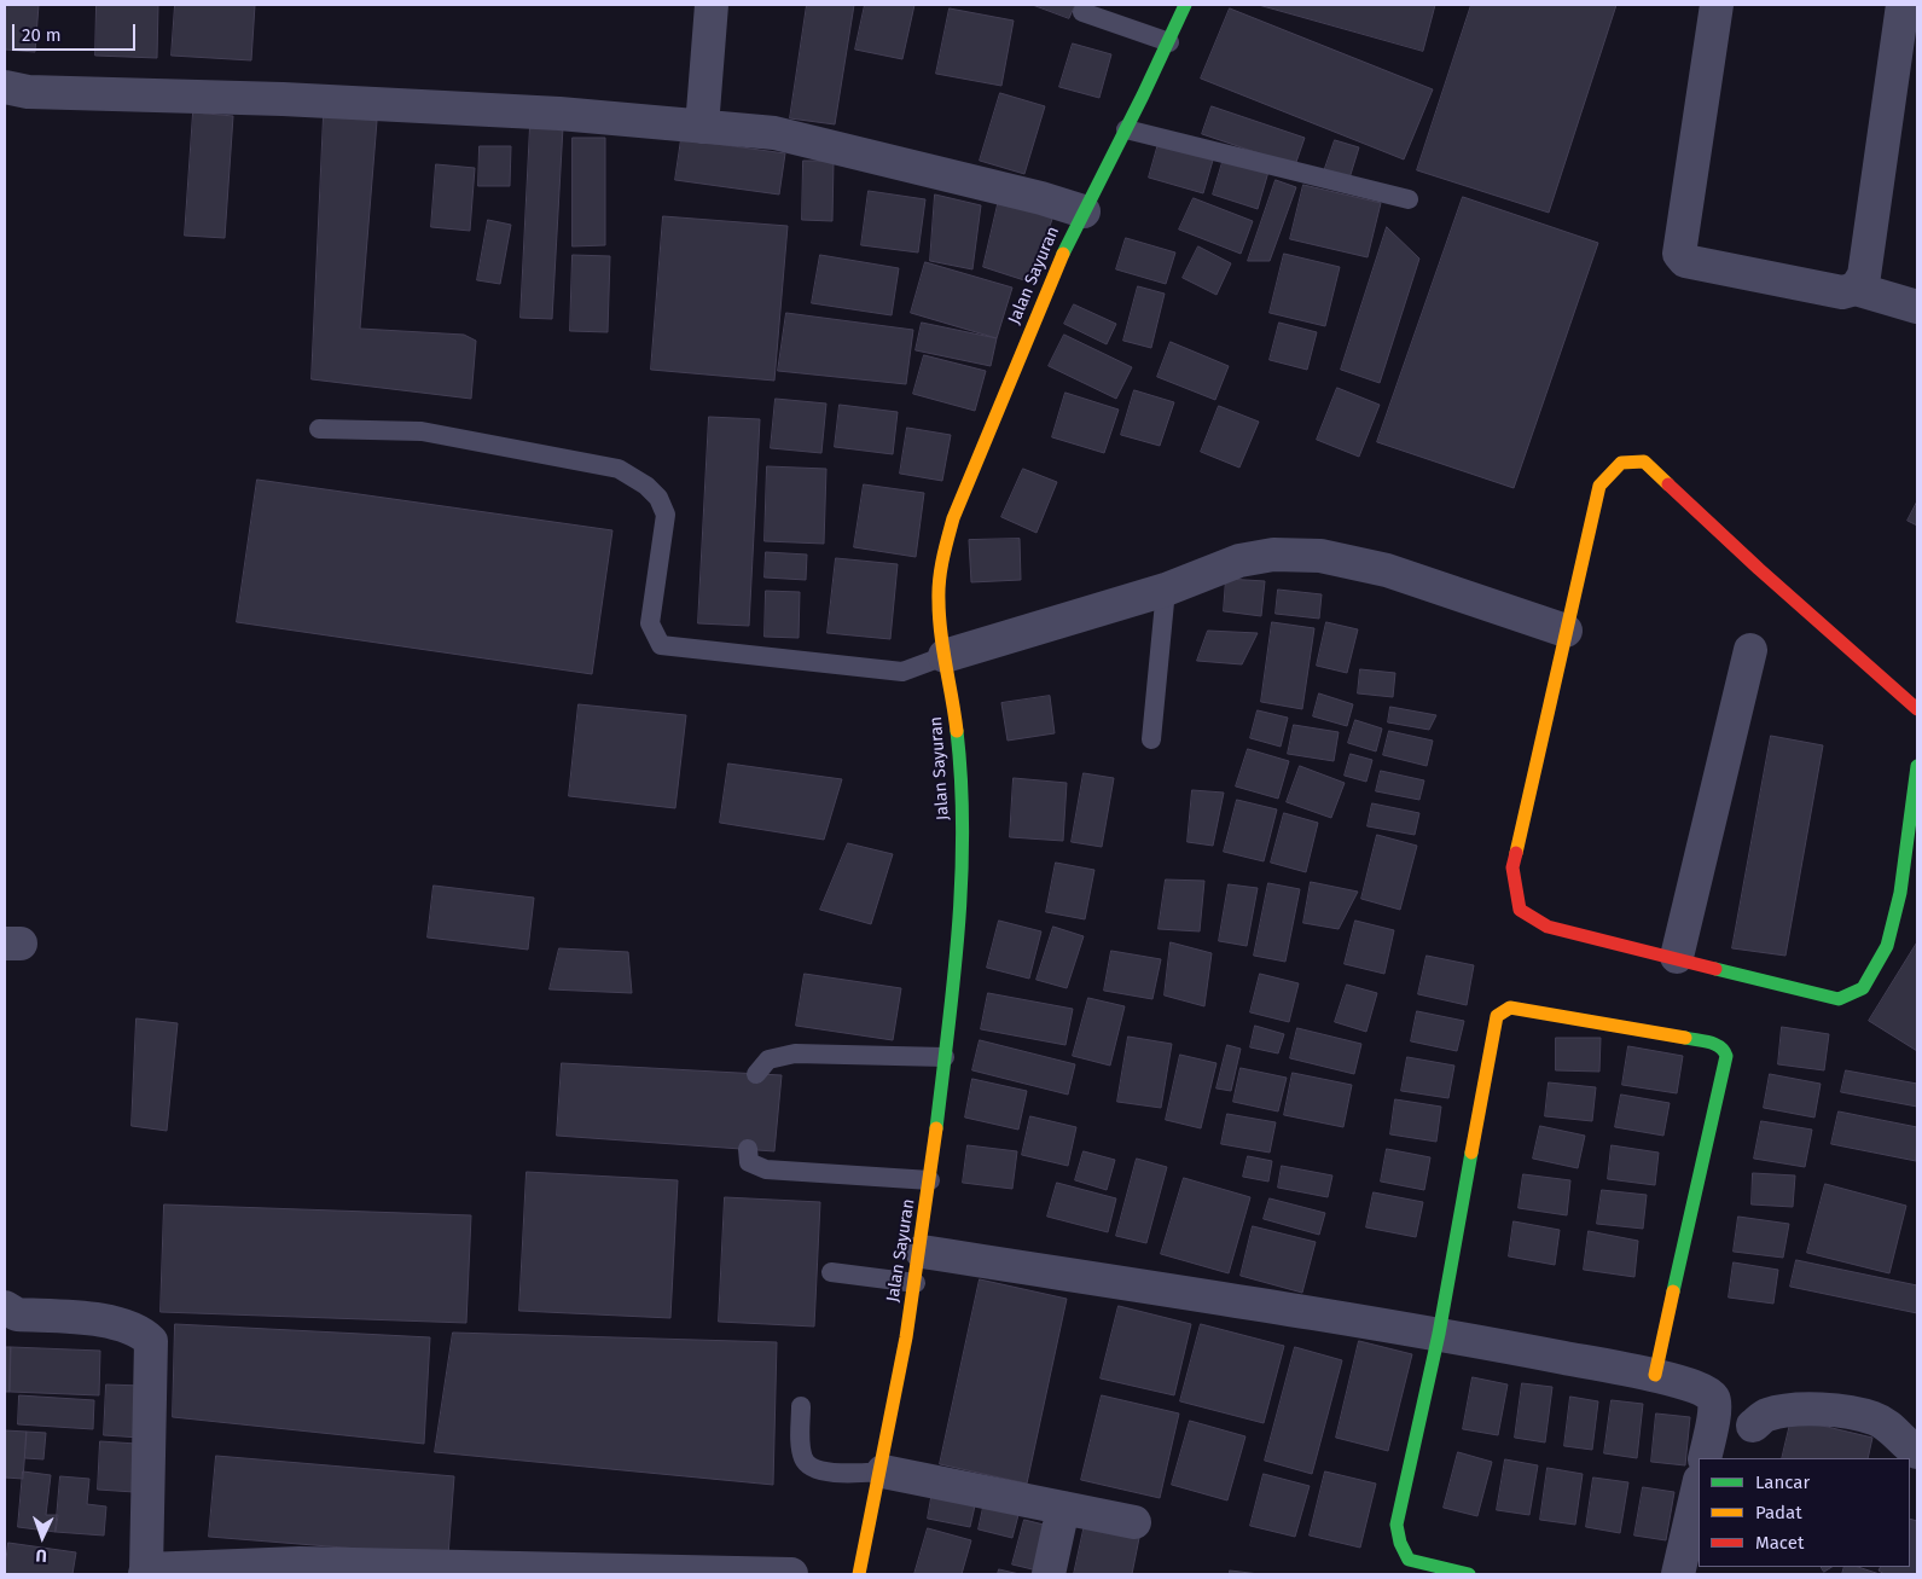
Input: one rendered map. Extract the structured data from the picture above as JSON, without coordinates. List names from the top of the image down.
{
  "streets": {
    "street": ["Jalan Sayuran"]
  },
  "legend": ["Lancar", "Padat", "Macet"],
  "scale_bar": "20 m",
  "north": "bottom"
}
